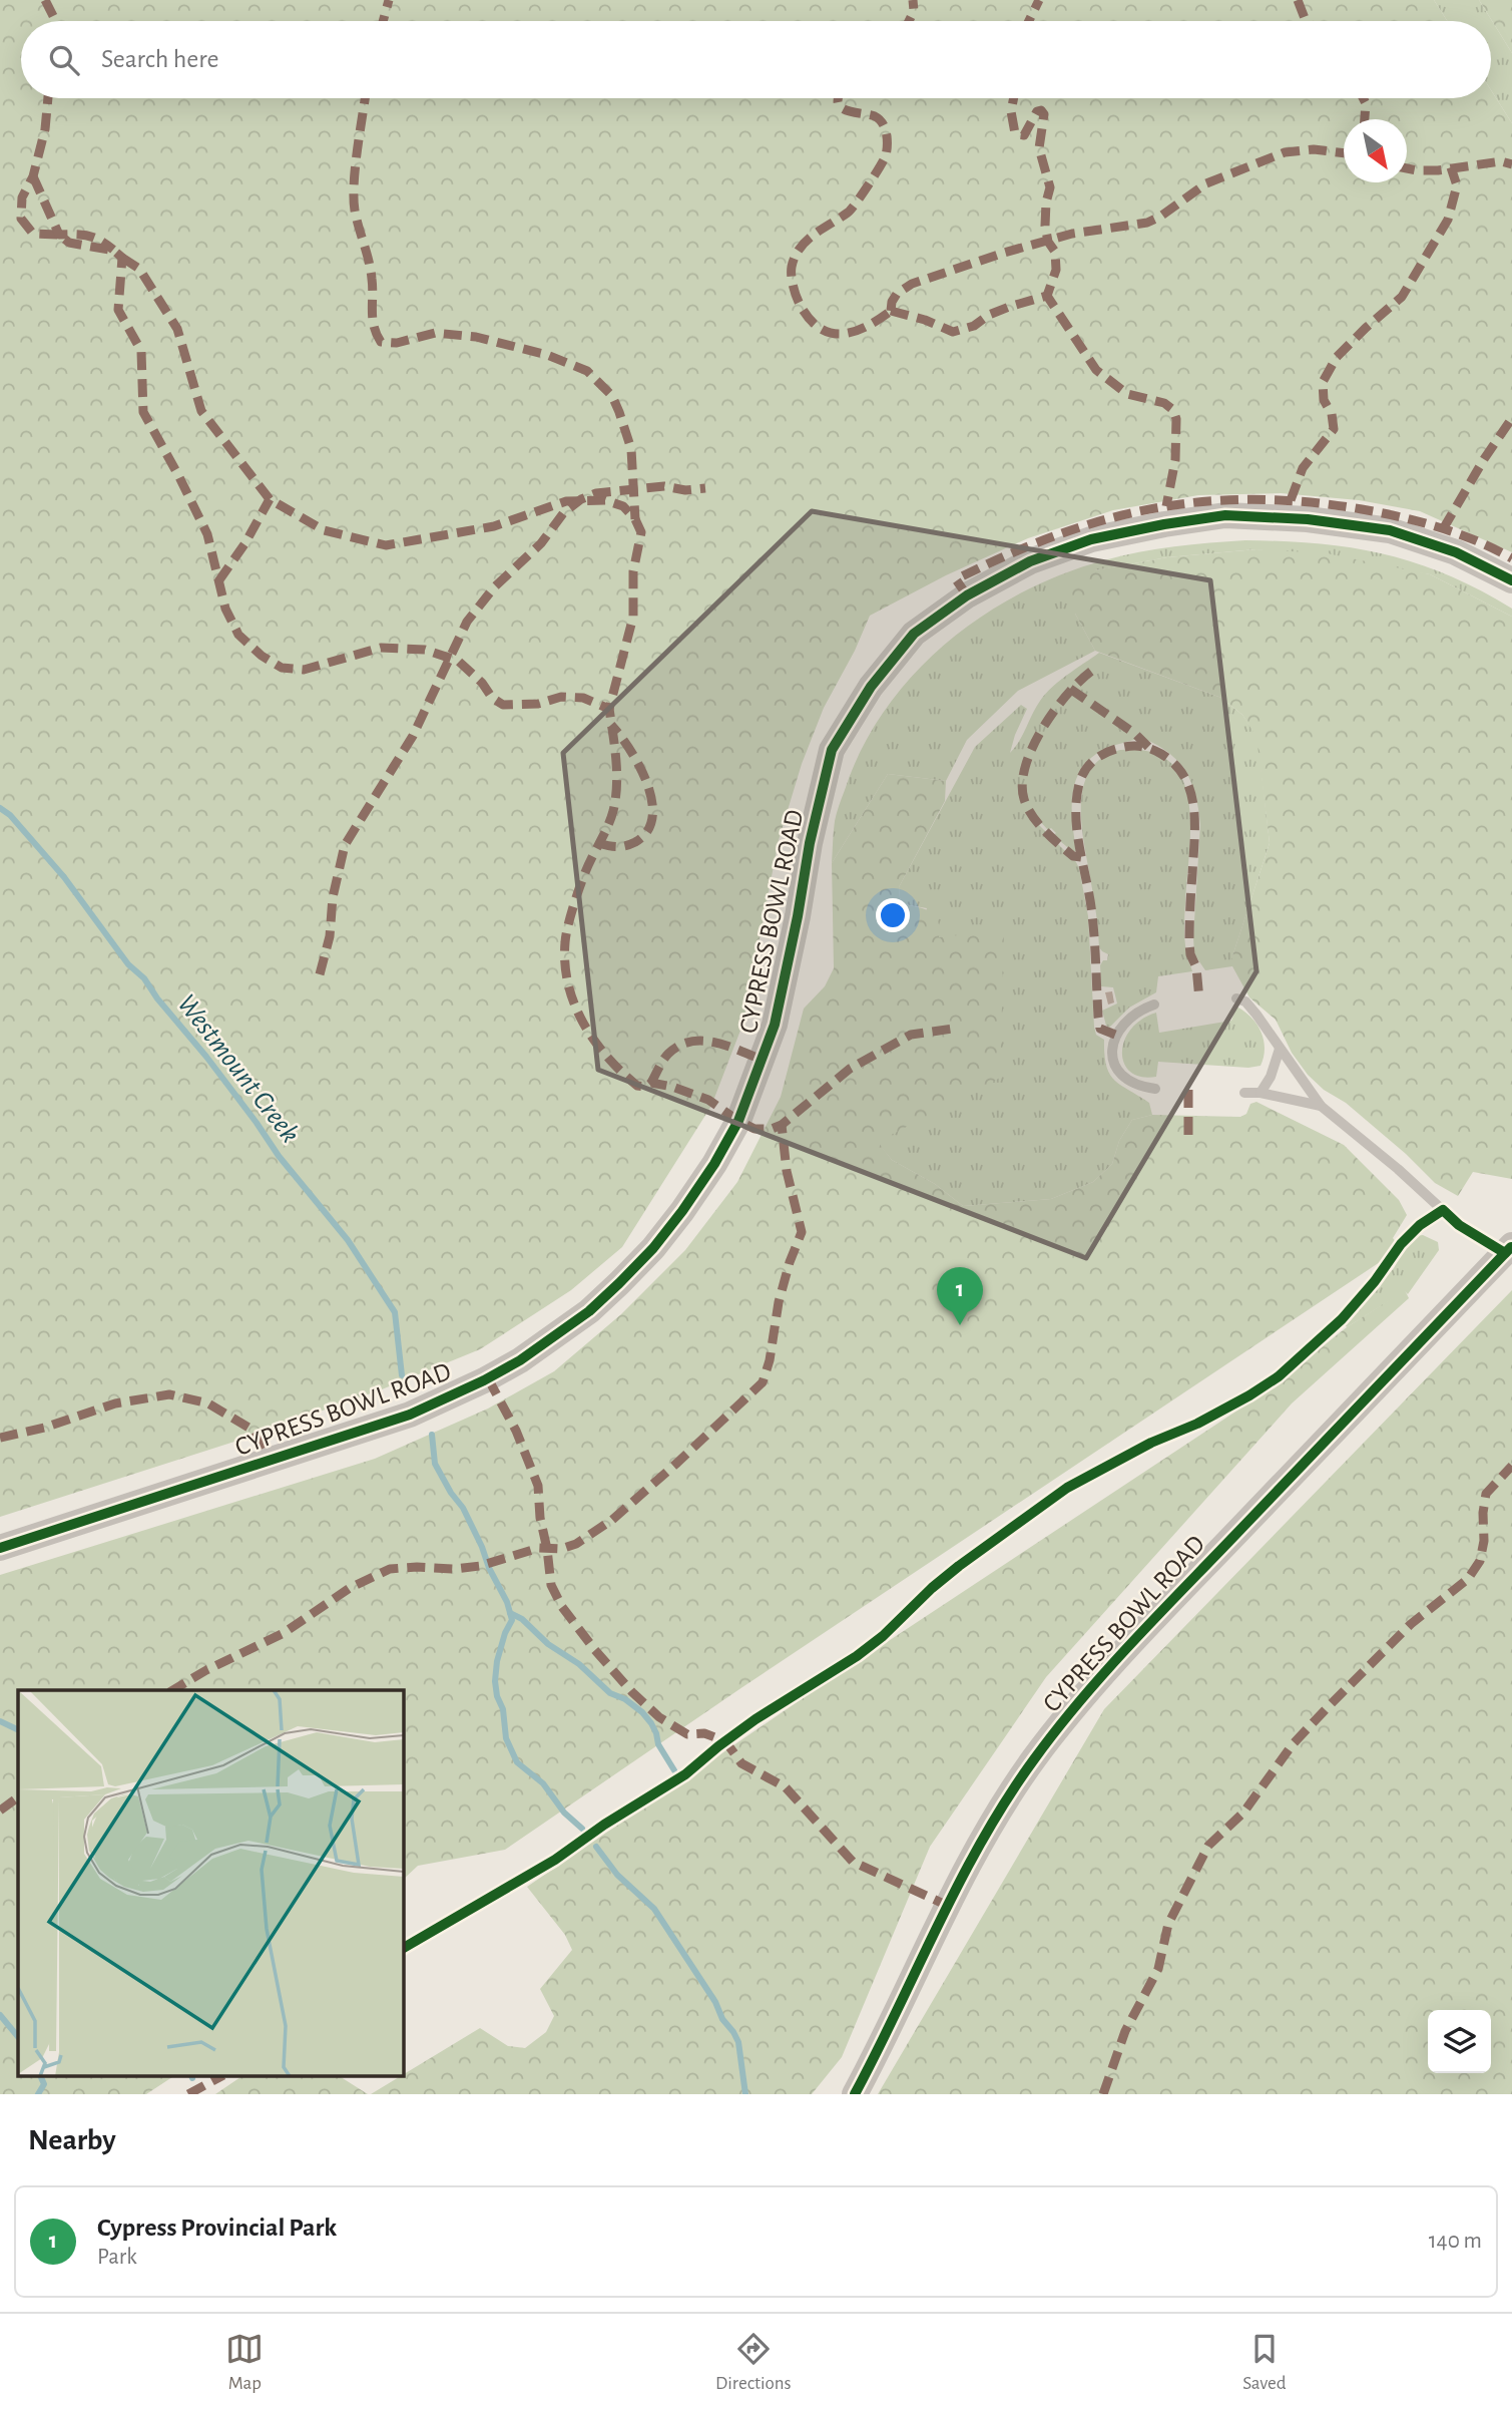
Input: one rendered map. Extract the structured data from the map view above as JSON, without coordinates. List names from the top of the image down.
{
  "streets": {
    "street": ["CYPRESS BOWL ROAD"]
  },
  "water": ["Westmount Creek"],
  "north": "bottom right",
  "page": {
    "search": "Search here",
    "pins": "1",
    "heading": "Nearby",
    "list": [
      {
        "mark": "1",
        "name": "Cypress Provincial Park",
        "note": "Park",
        "value": "140 m"
      }
    ],
    "nav": ["Map", "Directions", "Saved"]
  }
}
